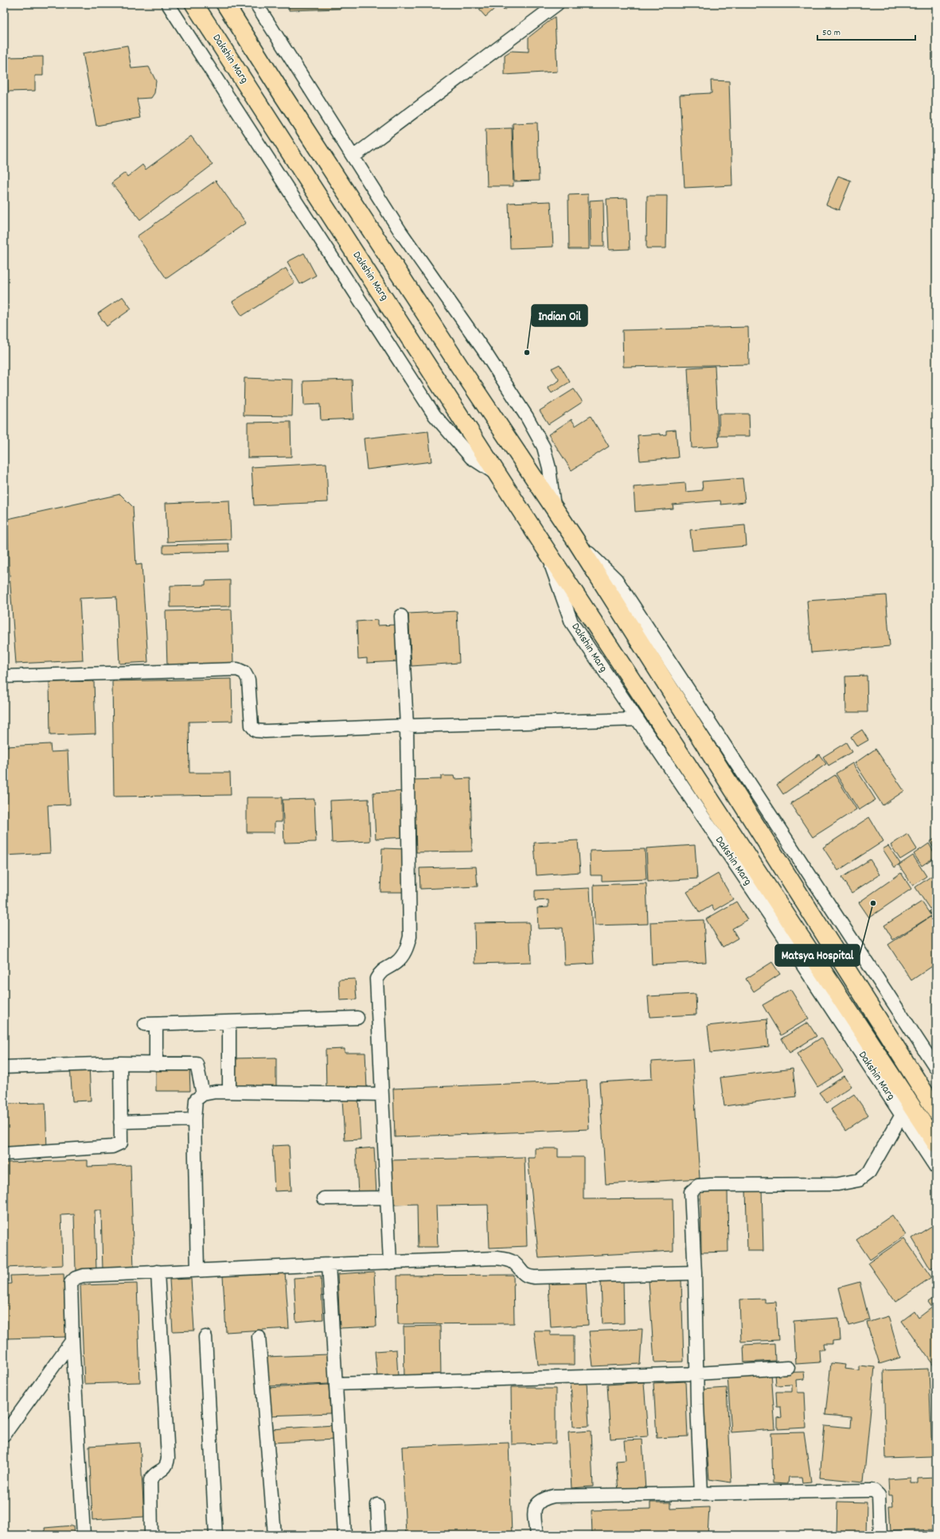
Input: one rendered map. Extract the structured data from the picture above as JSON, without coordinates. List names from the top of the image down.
{
  "streets": {
    "highway": ["Dakshin Marg"]
  },
  "places": ["Indian Oil", "Matsya Hospital"],
  "scale_bar": "50 m"
}
